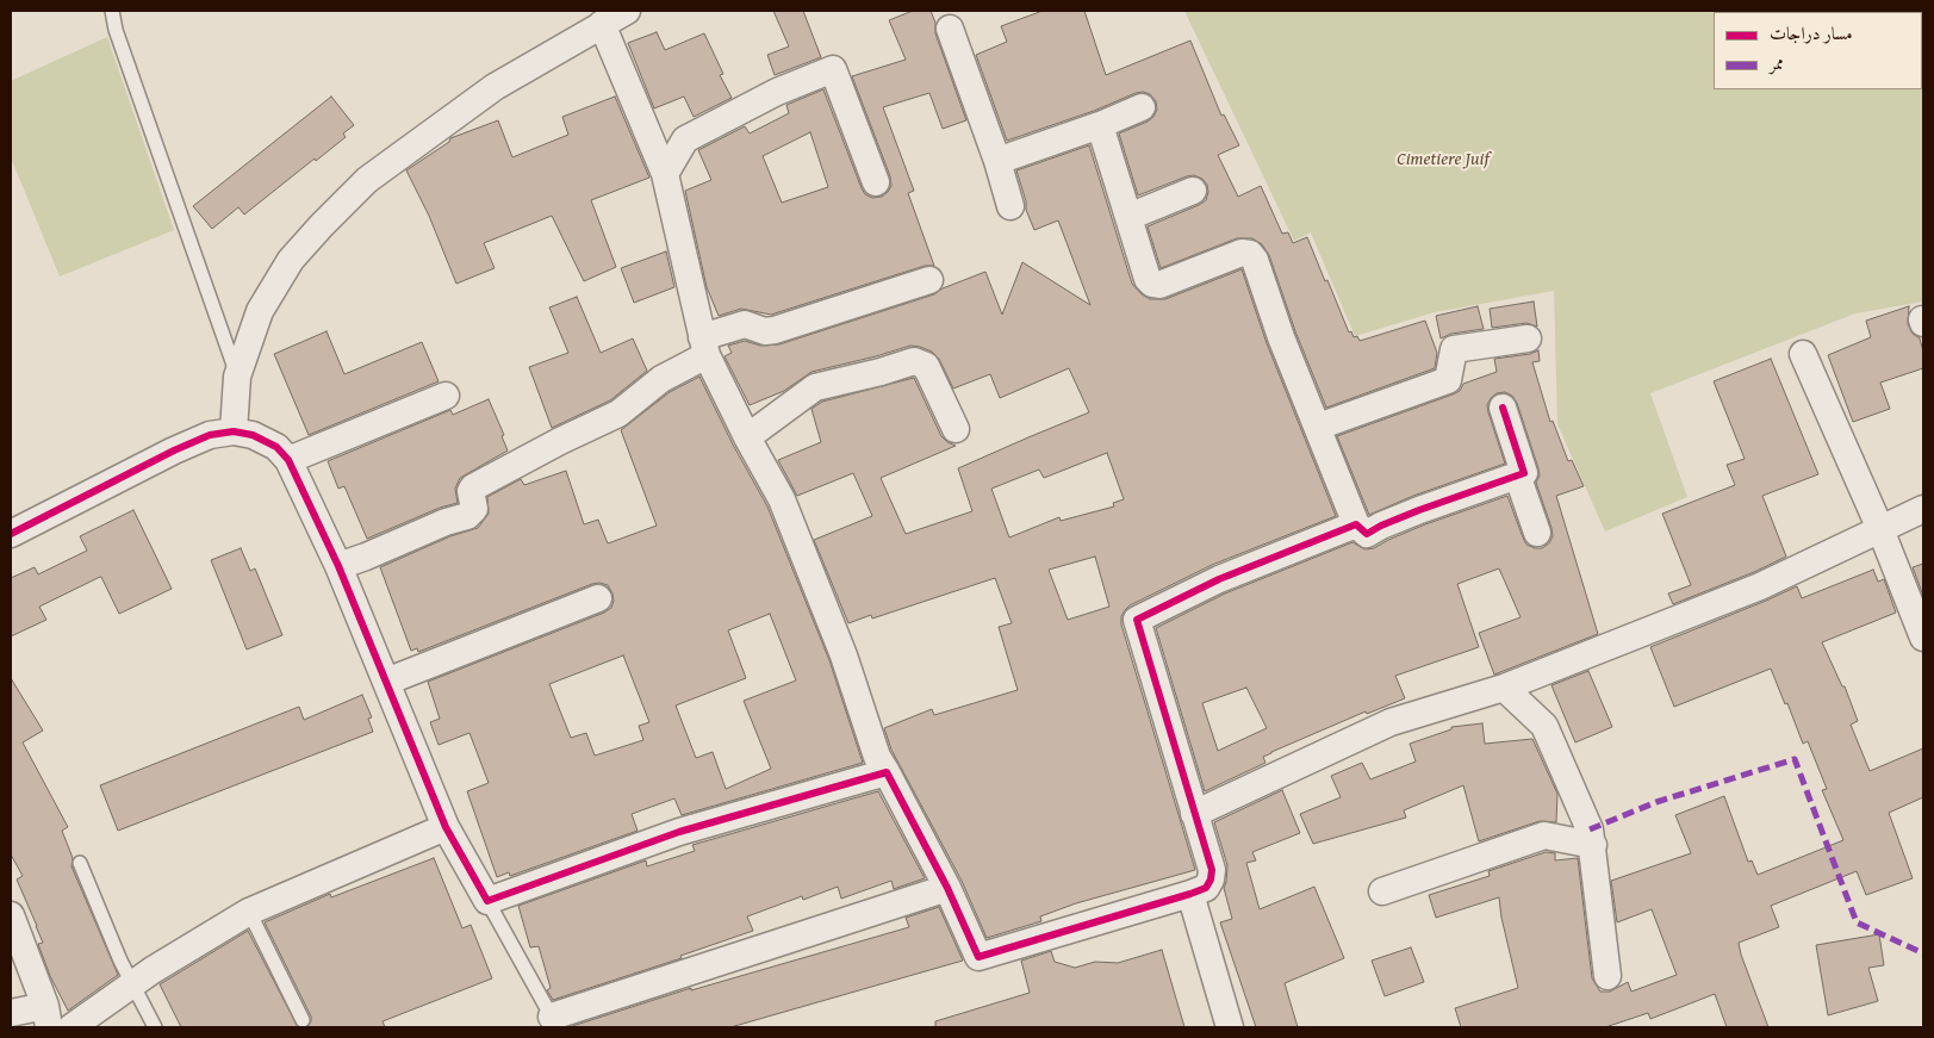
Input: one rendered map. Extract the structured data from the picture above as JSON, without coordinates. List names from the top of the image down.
{
  "parks": ["Cimetiere Juif"],
  "legend": ["مسار دراجات", "ممر"]
}
